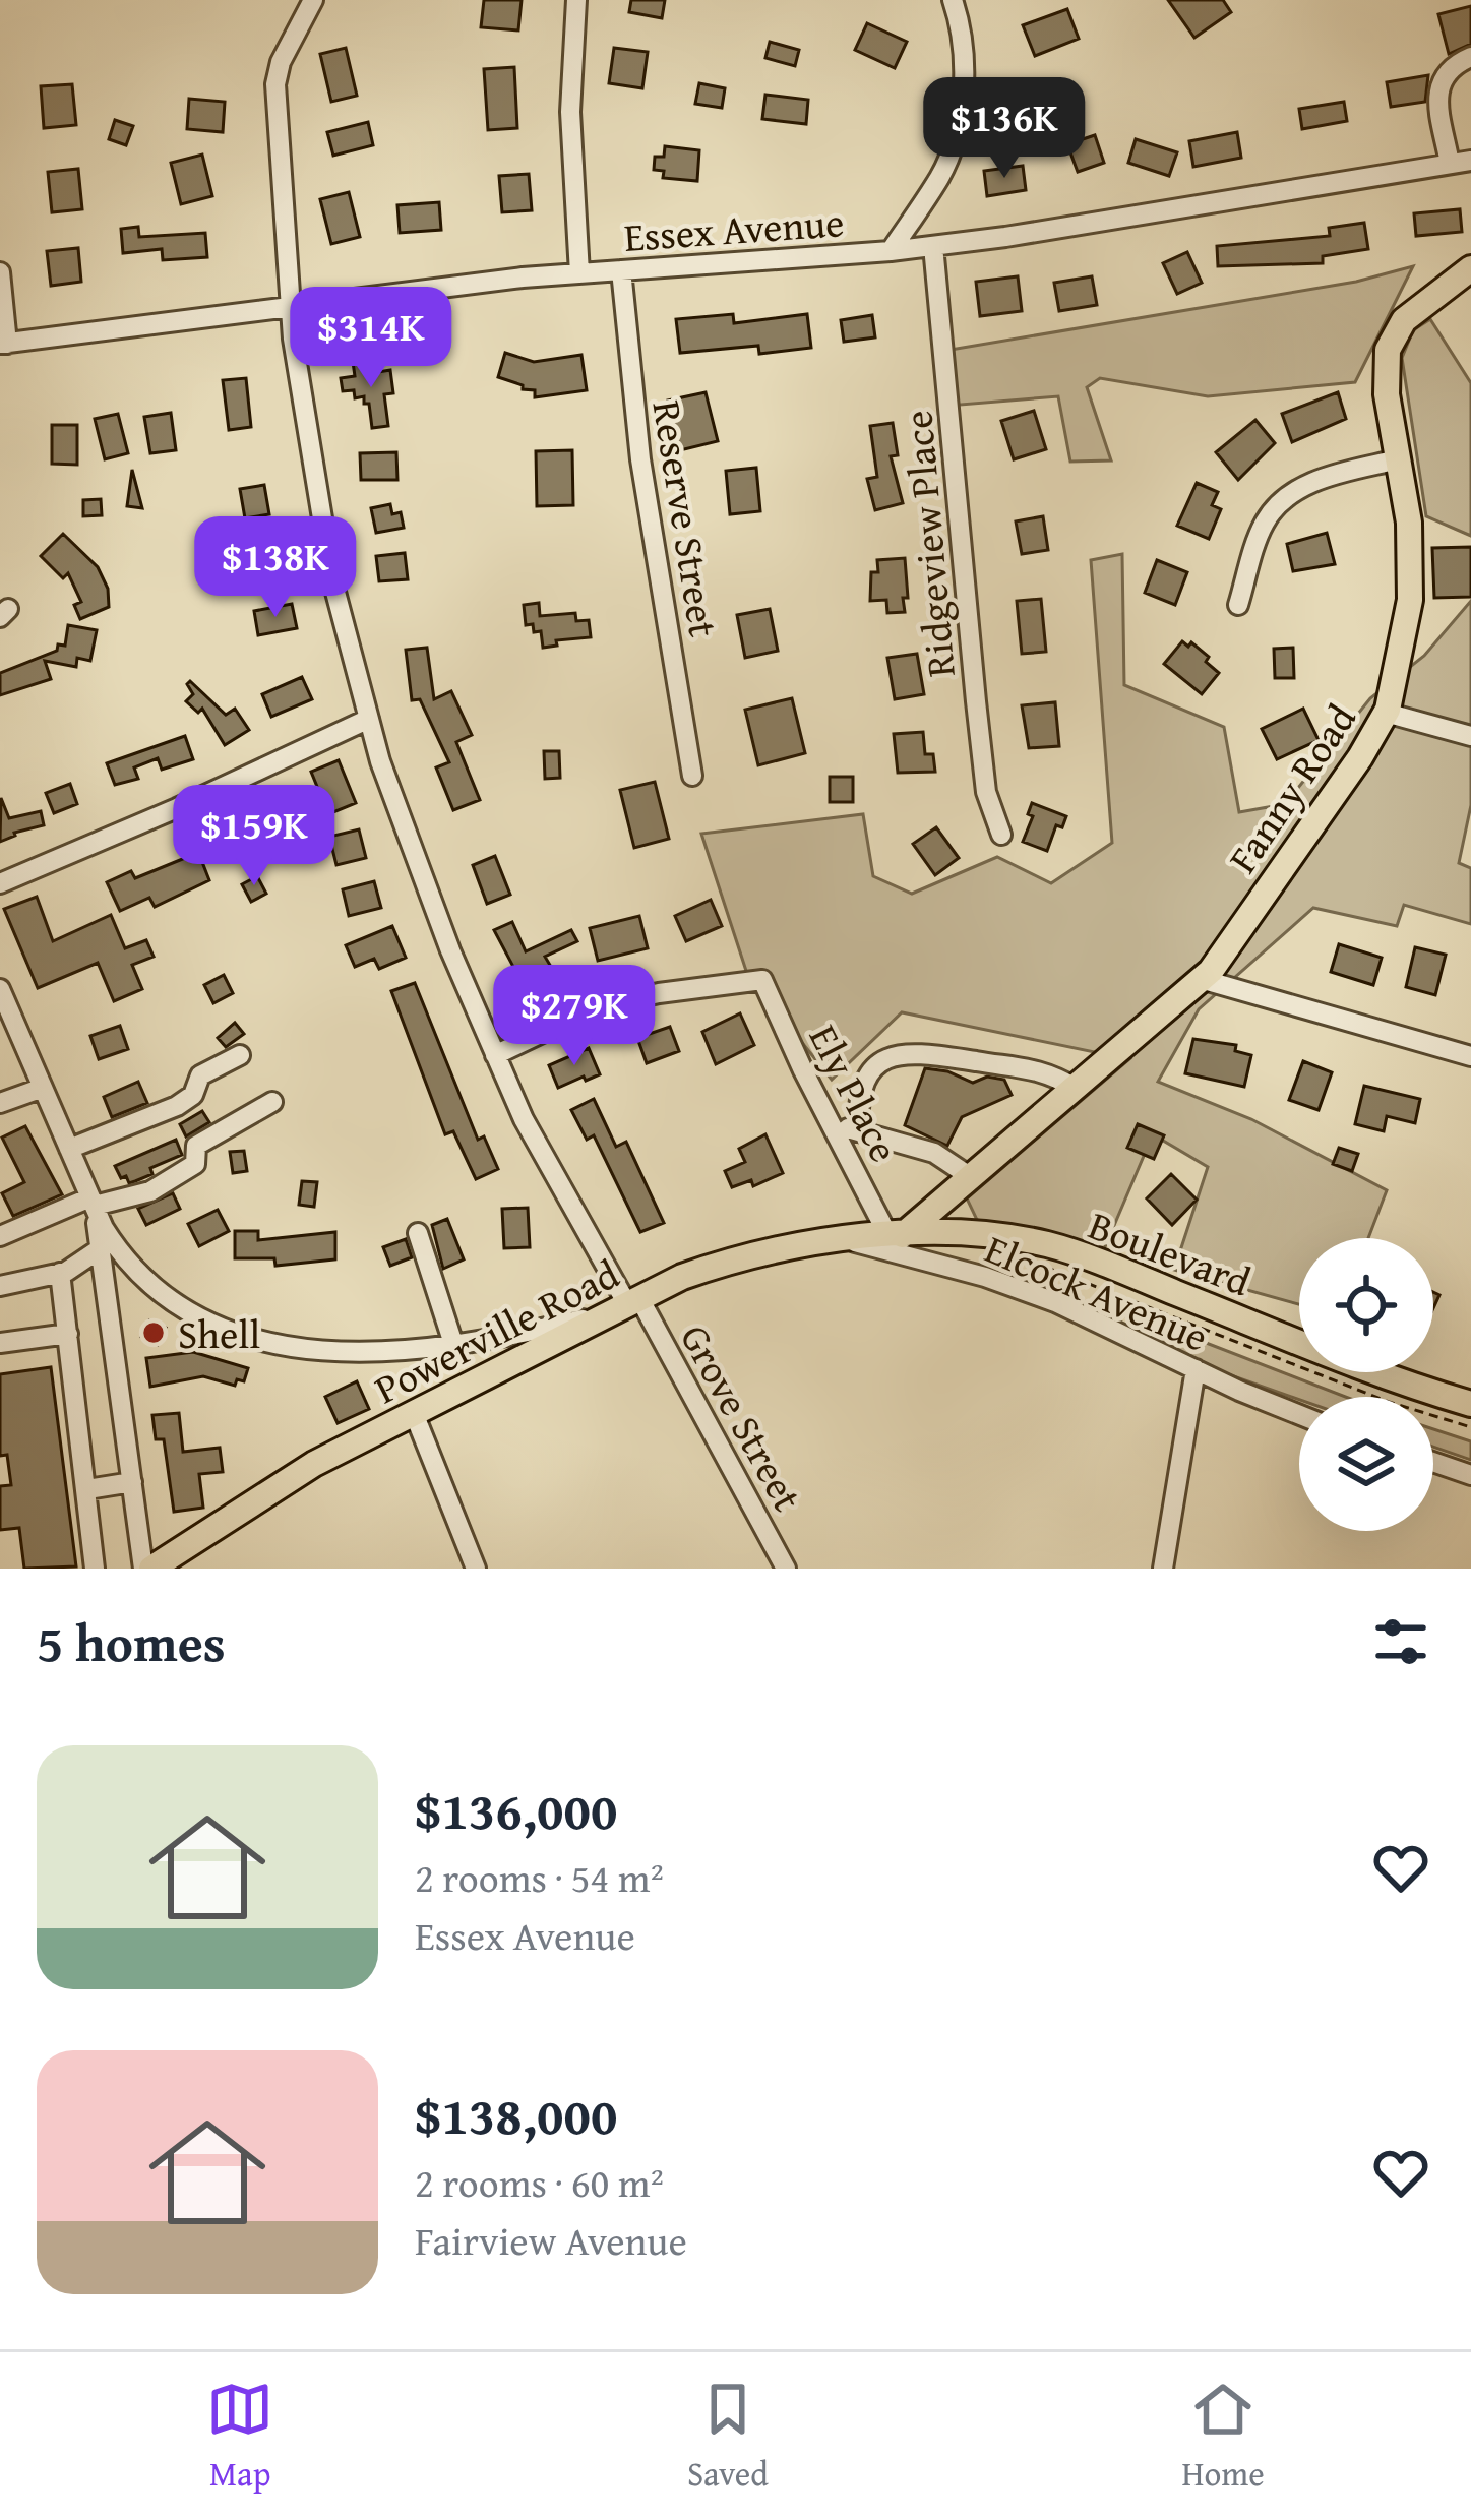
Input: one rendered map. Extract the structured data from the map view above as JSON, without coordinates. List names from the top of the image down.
{
  "streets": {
    "main road": ["Fanny Road", "Boulevard", "Powerville Road"],
    "street": [
      "Essex Avenue",
      "Reserve Street",
      "Ridgeview Place",
      "Ely Place",
      "Elcock Avenue",
      "Grove Street"
    ]
  },
  "crossings": [
    ["Essex Avenue", "Reserve Street"],
    ["Essex Avenue", "Ridgeview Place"],
    ["Essex Avenue", "Grove Street"],
    ["Fanny Road", "Ely Place"],
    ["Fanny Road", "Boulevard"],
    ["Fanny Road", "Powerville Road"],
    ["Ely Place", "Boulevard"],
    ["Ely Place", "Powerville Road"],
    ["Ely Place", "Grove Street"],
    ["Boulevard", "Powerville Road"],
    ["Elcock Avenue", "Powerville Road"],
    ["Powerville Road", "Grove Street"]
  ],
  "places": ["Shell"],
  "page": {
    "price": [
      "$136K",
      "$314K",
      "$138K",
      "$159K",
      "$279K"
    ],
    "heading": "5 homes",
    "list": [
      {
        "name": "$136,000",
        "note": "2 rooms · 54 m² · Essex Avenue"
      },
      {
        "name": "$138,000",
        "note": "2 rooms · 60 m² · Fairview Avenue"
      }
    ],
    "tabs": ["Map", "Saved", "Home"]
  }
}
